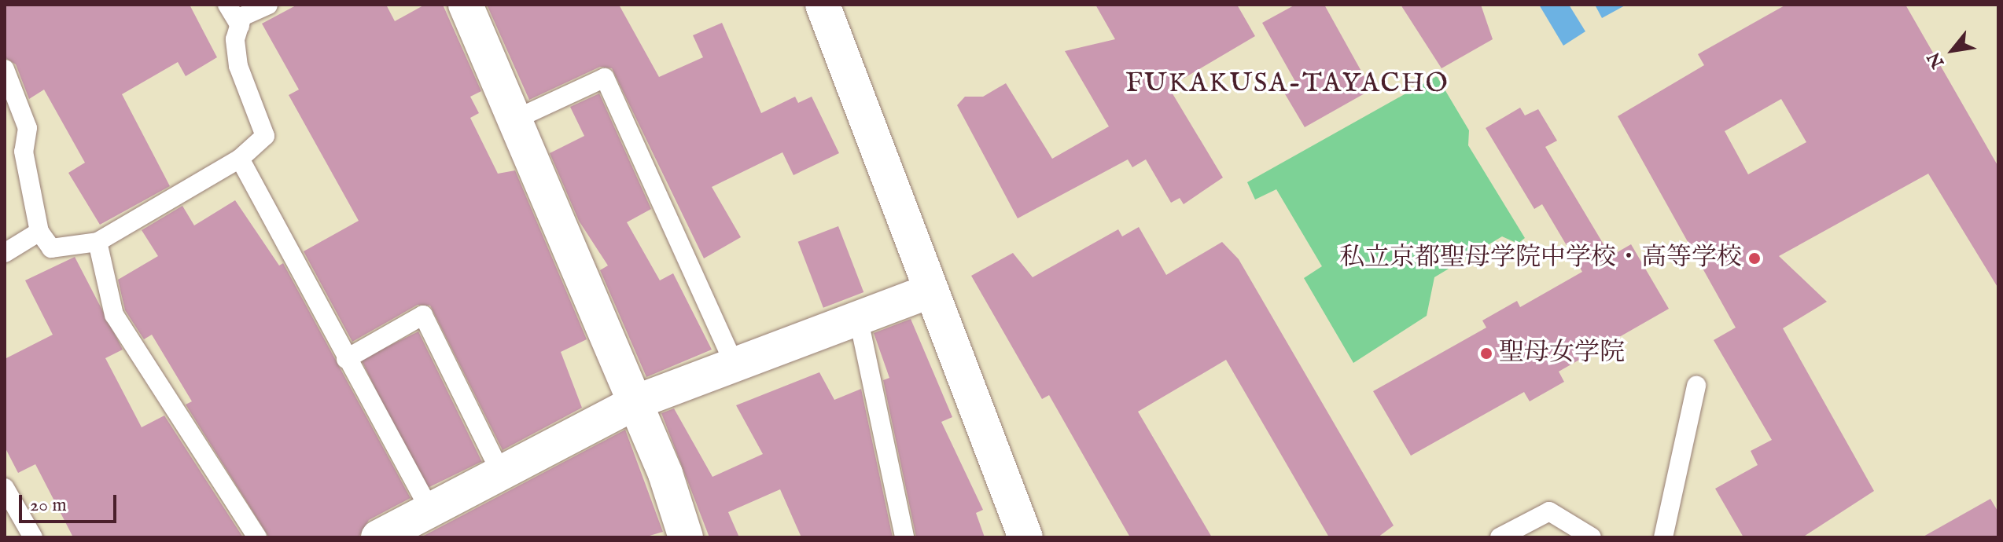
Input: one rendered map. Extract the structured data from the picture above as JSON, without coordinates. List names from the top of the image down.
{
  "districts": ["FUKAKUSA-TAYACHO"],
  "places": ["私立京都聖母学院中学校・高等学校", "聖母女学院"],
  "scale_bar": "20 m",
  "north": "bottom left"
}
